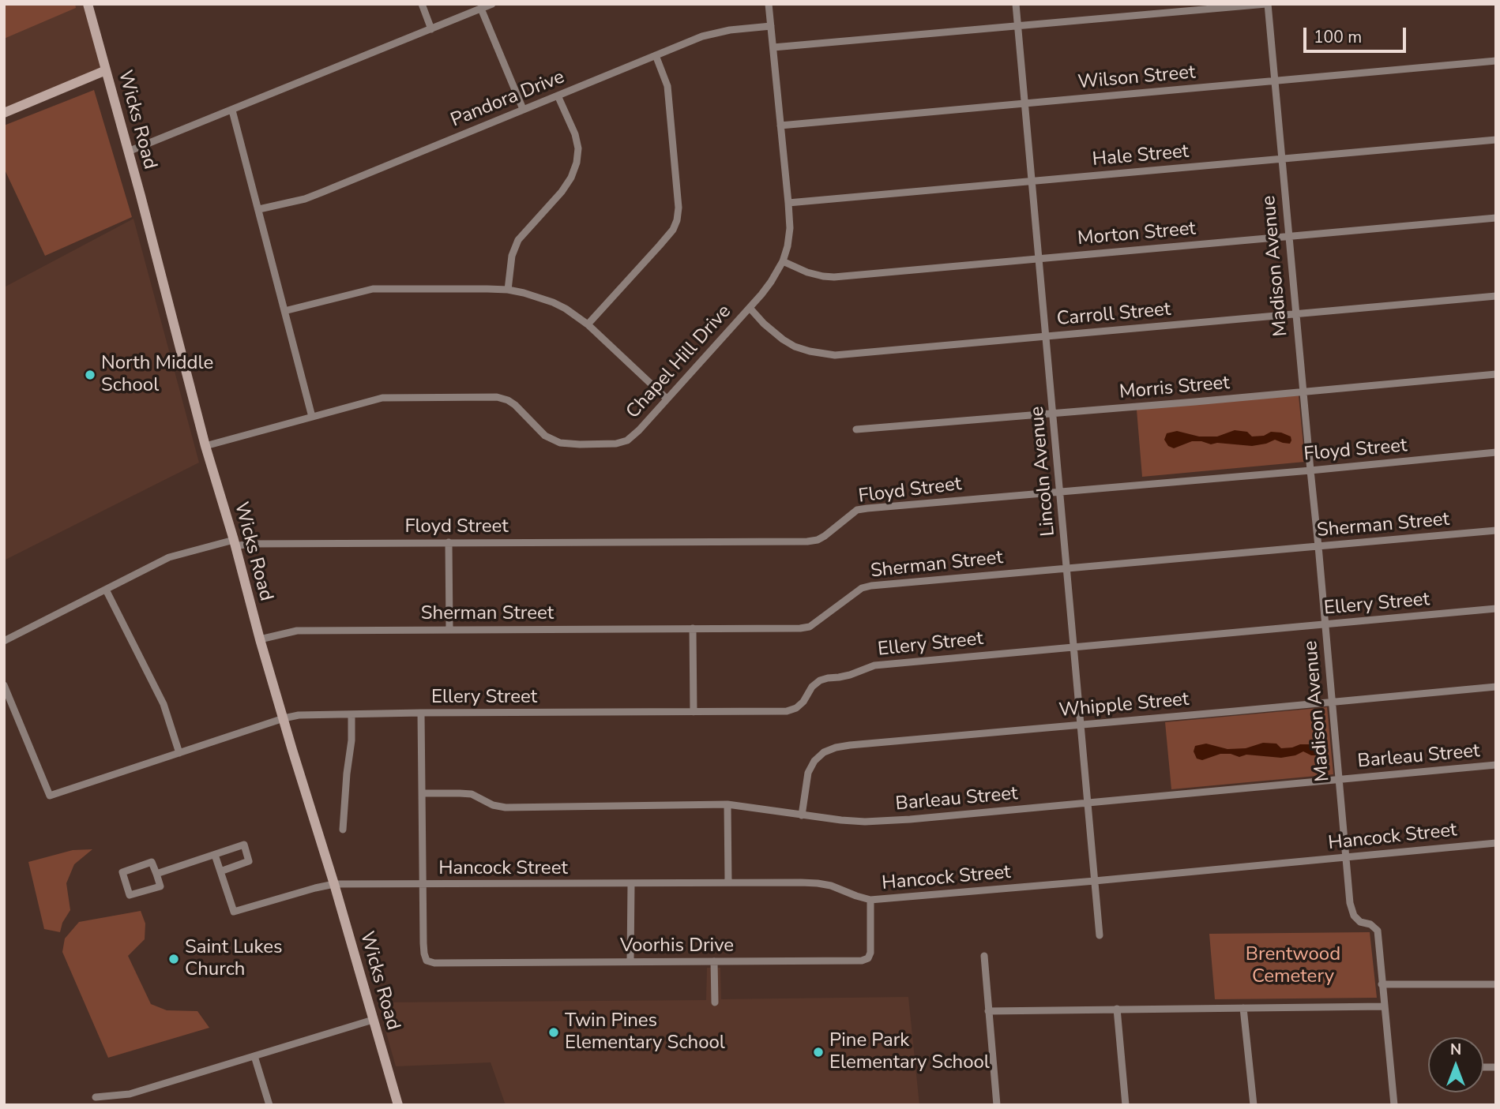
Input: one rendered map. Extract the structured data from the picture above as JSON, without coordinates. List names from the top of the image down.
{
  "streets": {
    "main road": ["Wicks Road"],
    "street": [
      "Wilson Street",
      "Pandora Drive",
      "Hale Street",
      "Morton Street",
      "Madison Avenue",
      "Carroll Street",
      "Chapel Hill Drive",
      "Morris Street",
      "Floyd Street",
      "Lincoln Avenue",
      "Sherman Street",
      "Ellery Street",
      "Whipple Street",
      "Barleau Street",
      "Hancock Street",
      "Voorhis Drive"
    ]
  },
  "crossings": [
    ["Wilson Street", "Madison Avenue"],
    ["Wilson Street", "Chapel Hill Drive"],
    ["Wilson Street", "Lincoln Avenue"],
    ["Pandora Drive", "Chapel Hill Drive"],
    ["Wicks Road", "Chapel Hill Drive"],
    ["Wicks Road", "Floyd Street"],
    ["Wicks Road", "Sherman Street"],
    ["Wicks Road", "Ellery Street"],
    ["Wicks Road", "Hancock Street"],
    ["Hale Street", "Madison Avenue"],
    ["Hale Street", "Chapel Hill Drive"],
    ["Hale Street", "Lincoln Avenue"],
    ["Morton Street", "Madison Avenue"],
    ["Morton Street", "Chapel Hill Drive"],
    ["Morton Street", "Lincoln Avenue"],
    ["Madison Avenue", "Carroll Street"],
    ["Madison Avenue", "Morris Street"],
    ["Madison Avenue", "Floyd Street"],
    ["Madison Avenue", "Sherman Street"],
    ["Madison Avenue", "Ellery Street"],
    ["Madison Avenue", "Whipple Street"],
    ["Madison Avenue", "Barleau Street"],
    ["Madison Avenue", "Hancock Street"],
    ["Carroll Street", "Chapel Hill Drive"],
    ["Carroll Street", "Lincoln Avenue"],
    ["Morris Street", "Lincoln Avenue"],
    ["Floyd Street", "Lincoln Avenue"],
    ["Lincoln Avenue", "Sherman Street"],
    ["Lincoln Avenue", "Ellery Street"],
    ["Lincoln Avenue", "Whipple Street"],
    ["Lincoln Avenue", "Barleau Street"],
    ["Lincoln Avenue", "Hancock Street"],
    ["Whipple Street", "Barleau Street"],
    ["Hancock Street", "Voorhis Drive"]
  ],
  "parks": ["Brentwood Cemetery"],
  "places": [
    "North Middle School",
    "Saint Lukes Church",
    "Twin Pines Elementary School",
    "Pine Park Elementary School"
  ],
  "scale_bar": "100 m",
  "north": "top"
}
